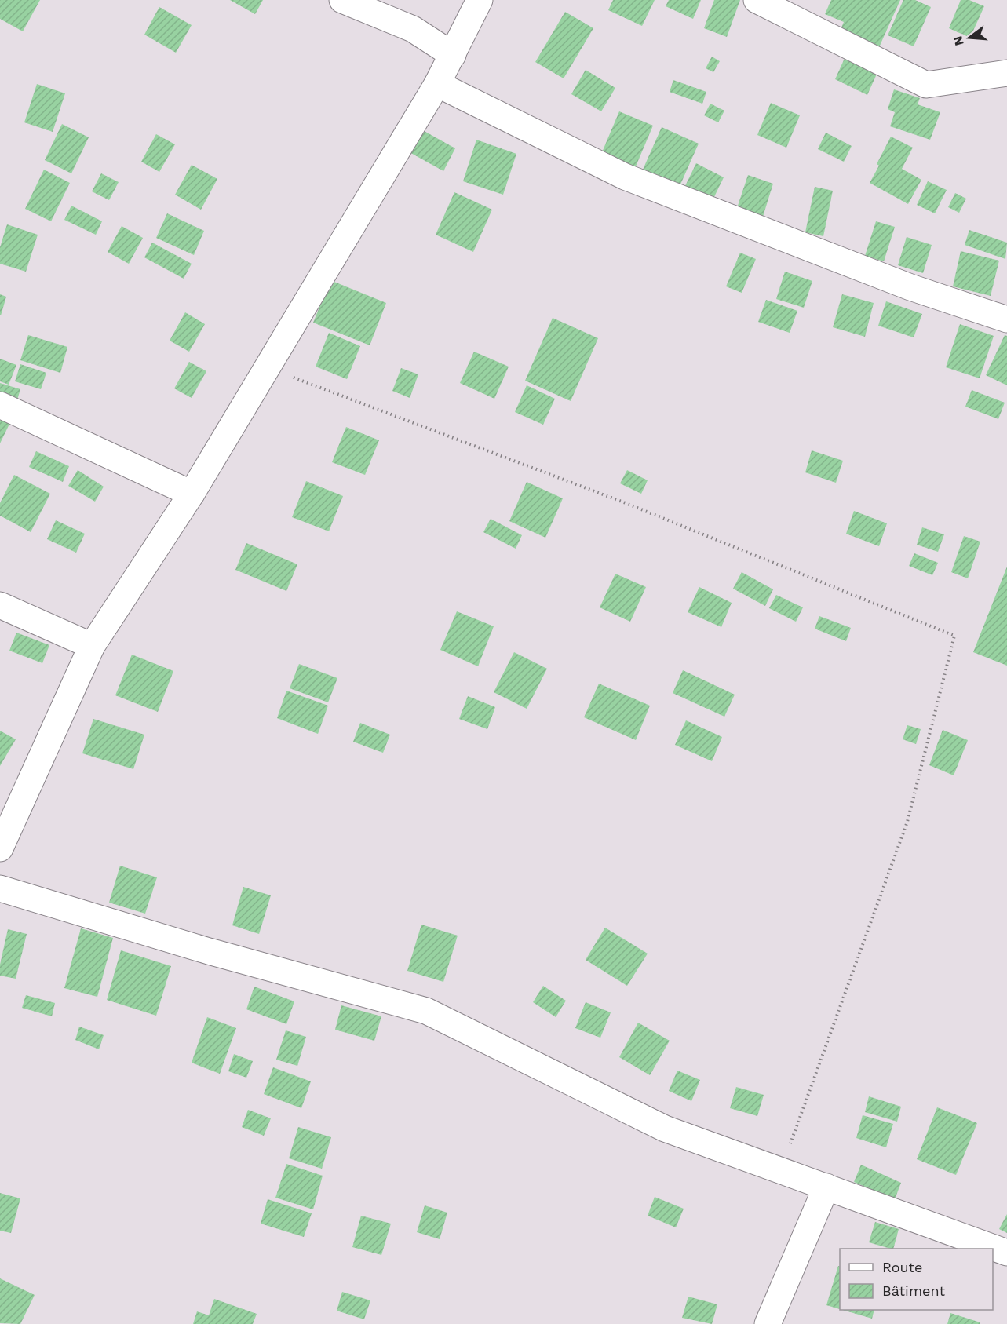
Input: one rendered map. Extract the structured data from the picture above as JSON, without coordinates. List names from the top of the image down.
{
  "legend": ["Route", "Bâtiment"],
  "north": "left"
}
